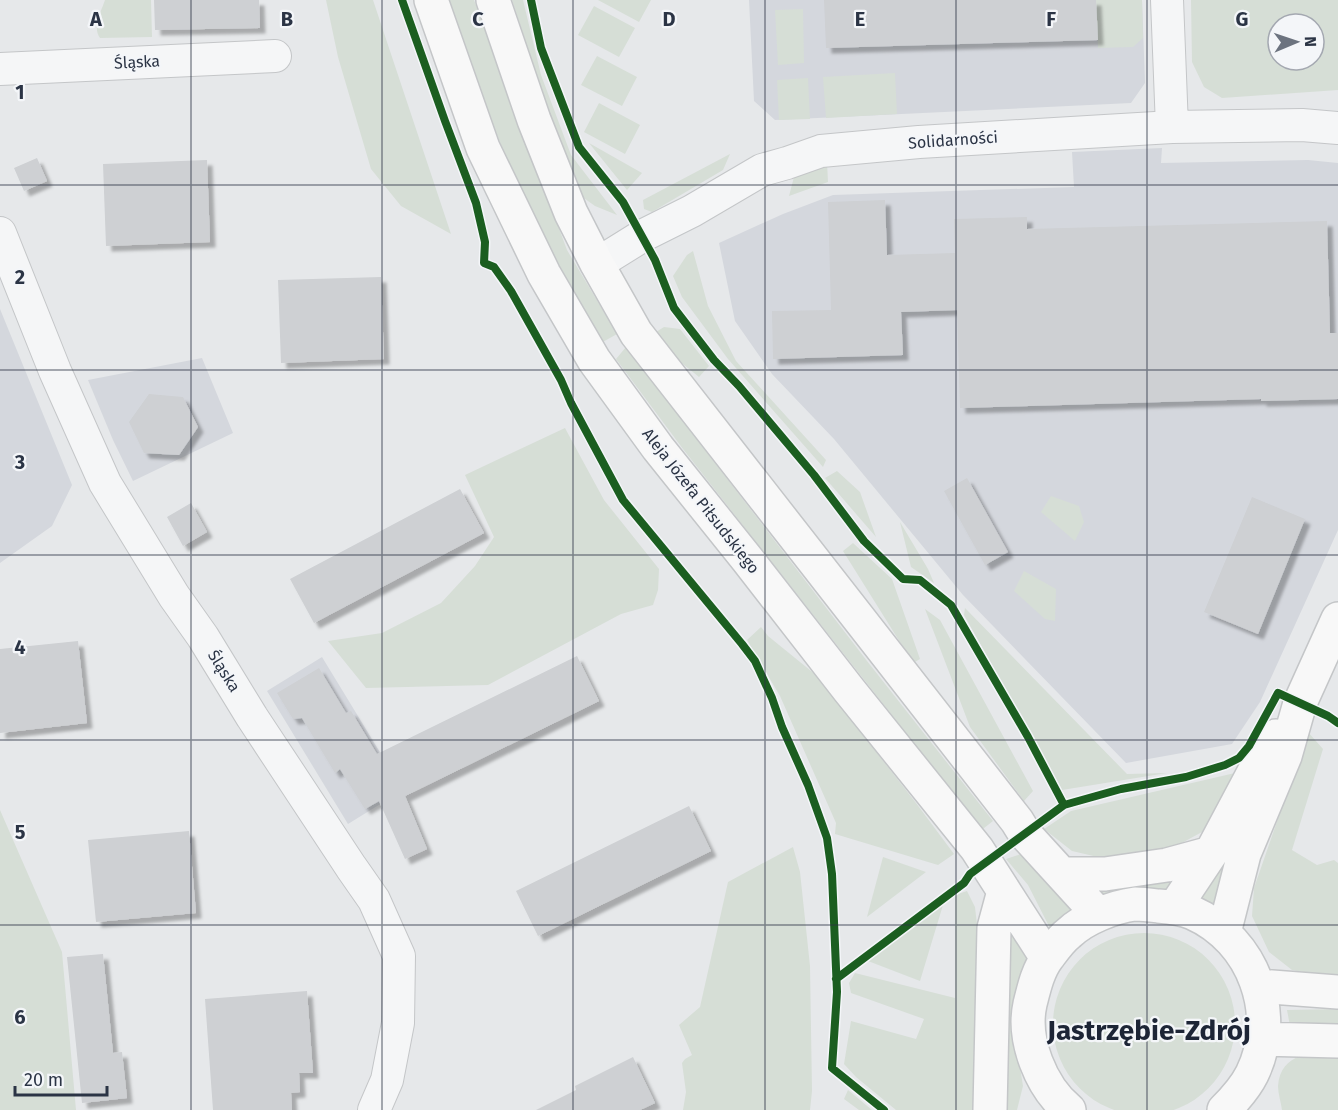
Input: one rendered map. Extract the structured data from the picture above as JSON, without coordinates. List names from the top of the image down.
{
  "streets": {
    "main road": ["Aleja Józefa Piłsudskiego"],
    "street": ["Śląska", "Solidarności"]
  },
  "districts": ["Jastrzębie-Zdrój"],
  "scale_bar": "20 m",
  "north": "right",
  "grid": {
    "columns": [
      "A",
      "B",
      "C",
      "D",
      "E",
      "F",
      "G"
    ],
    "rows": [
      "1",
      "2",
      "3",
      "4",
      "5",
      "6"
    ]
  }
}
